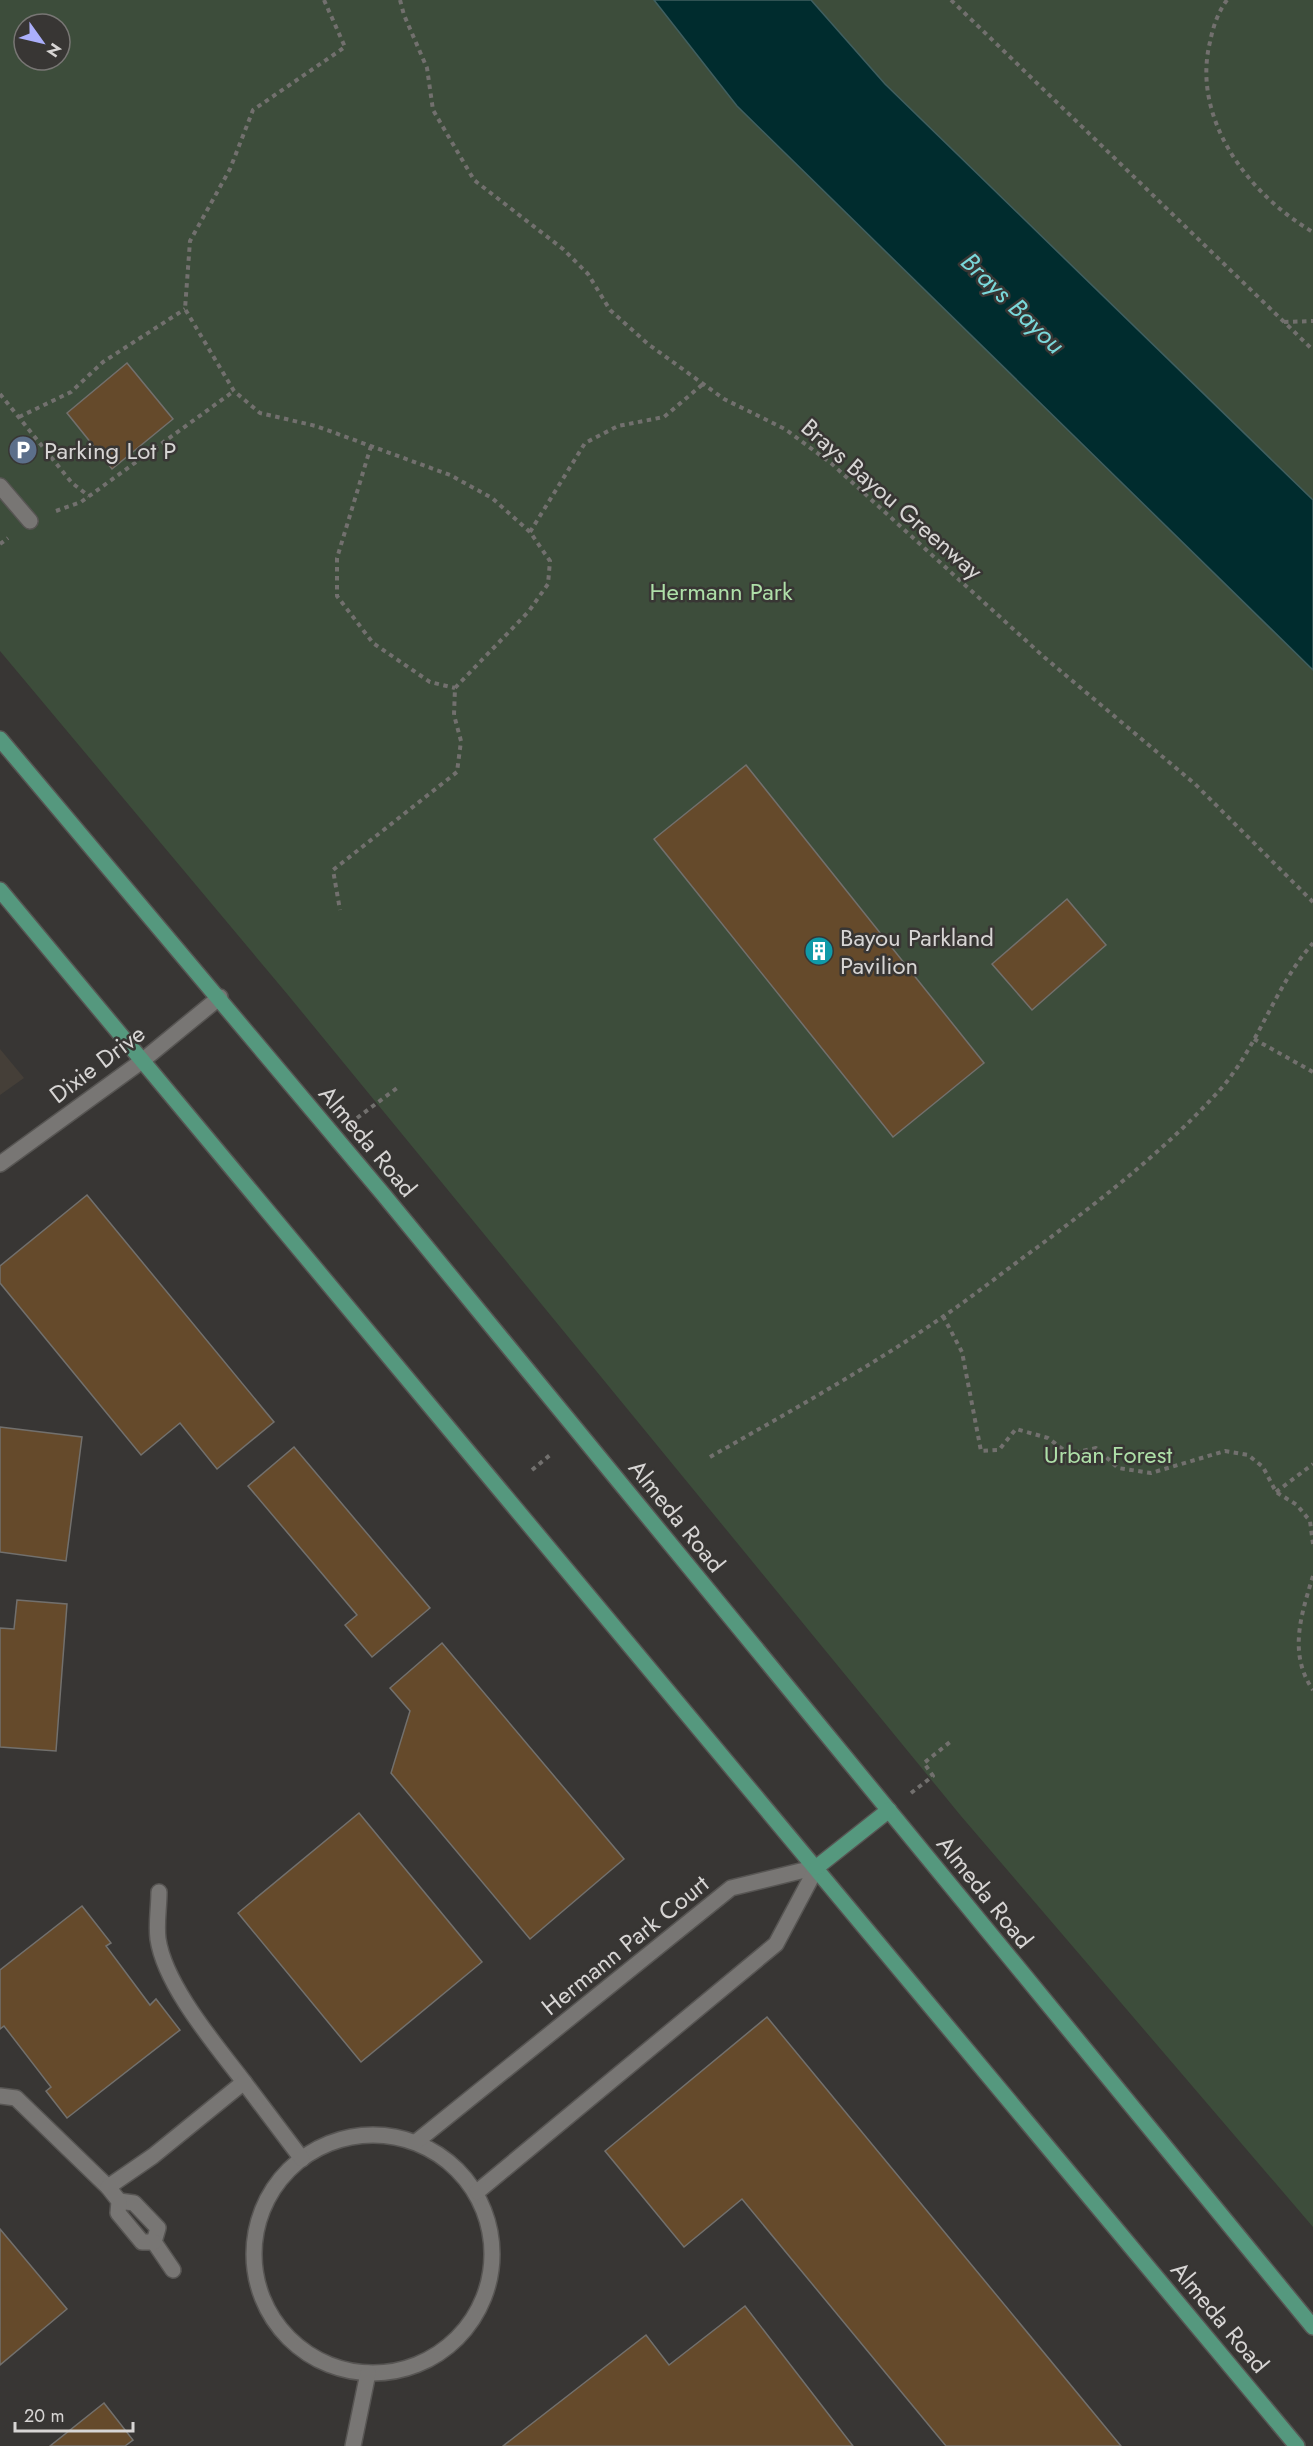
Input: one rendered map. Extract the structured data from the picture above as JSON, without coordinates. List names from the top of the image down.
{
  "streets": {
    "main road": ["Almeda Road"],
    "street": ["Dixie Drive", "Hermann Park Court"],
    "path": ["Brays Bayou Greenway"]
  },
  "crossings": [
    ["Dixie Drive", "Almeda Road"],
    ["Almeda Road", "Hermann Park Court"]
  ],
  "water": ["Brays Bayou"],
  "parks": ["Hermann Park", "Urban Forest"],
  "places": {
    "parking": ["Parking Lot P"],
    "building": ["Bayou Parkland Pavilion"]
  },
  "scale_bar": "20 m",
  "north": "bottom right"
}
